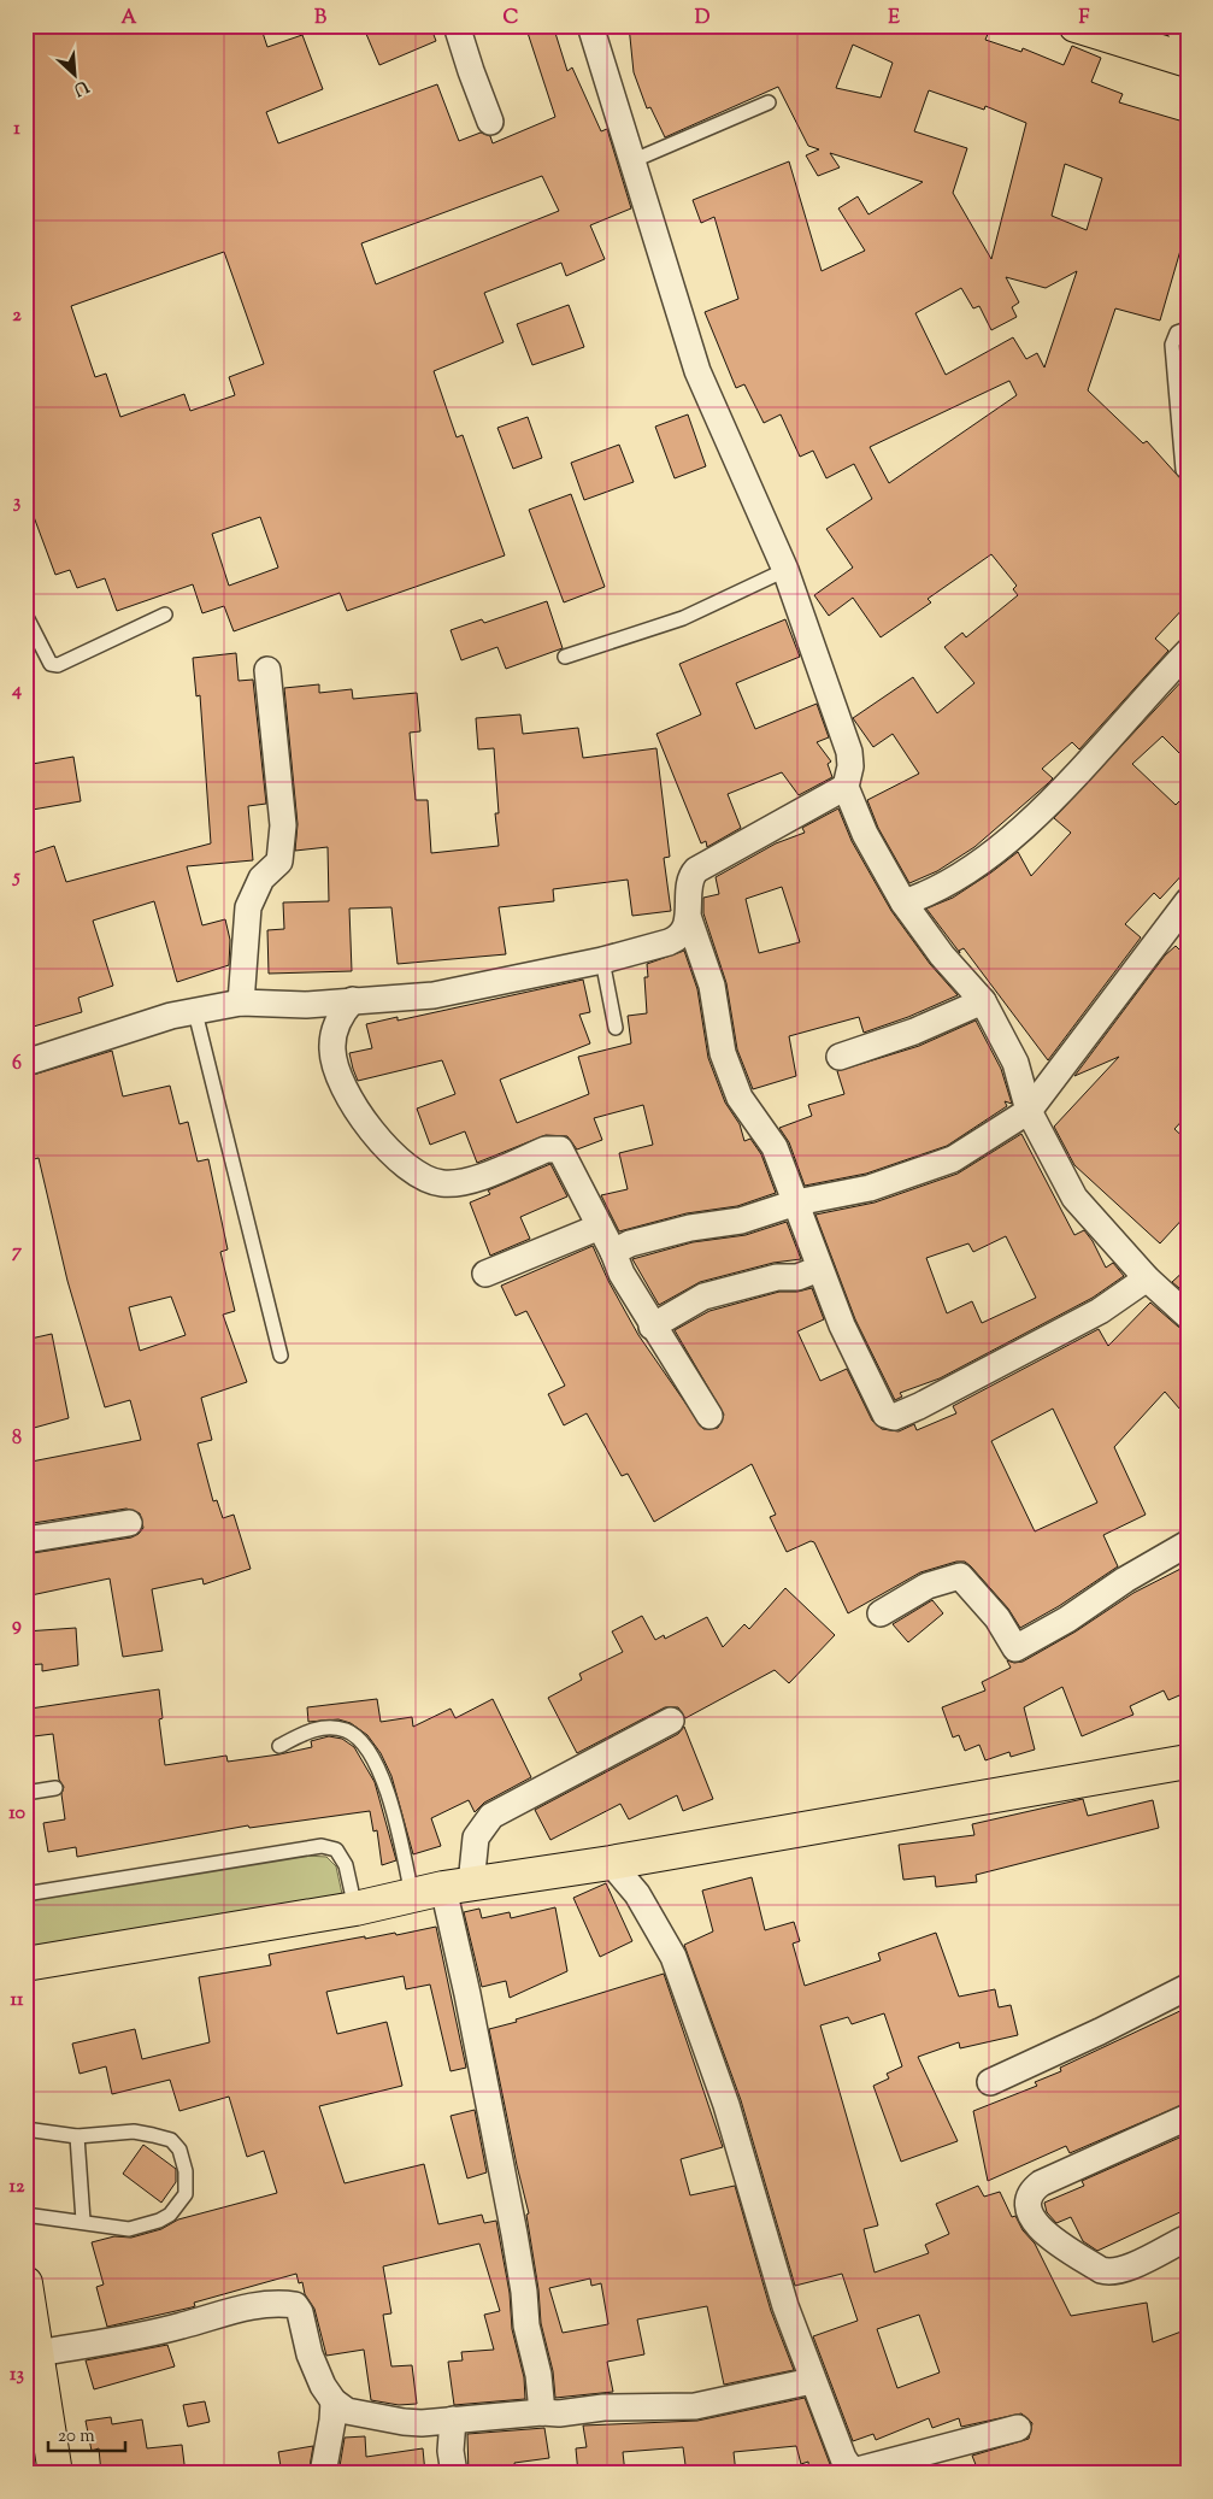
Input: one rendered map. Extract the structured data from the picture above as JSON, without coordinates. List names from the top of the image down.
{
  "scale_bar": "20 m",
  "north": "bottom right",
  "grid": {
    "columns": [
      "A",
      "B",
      "C",
      "D",
      "E",
      "F"
    ],
    "rows": [
      "1",
      "2",
      "3",
      "4",
      "5",
      "6",
      "7",
      "8",
      "9",
      "10",
      "11",
      "12",
      "13"
    ]
  }
}
